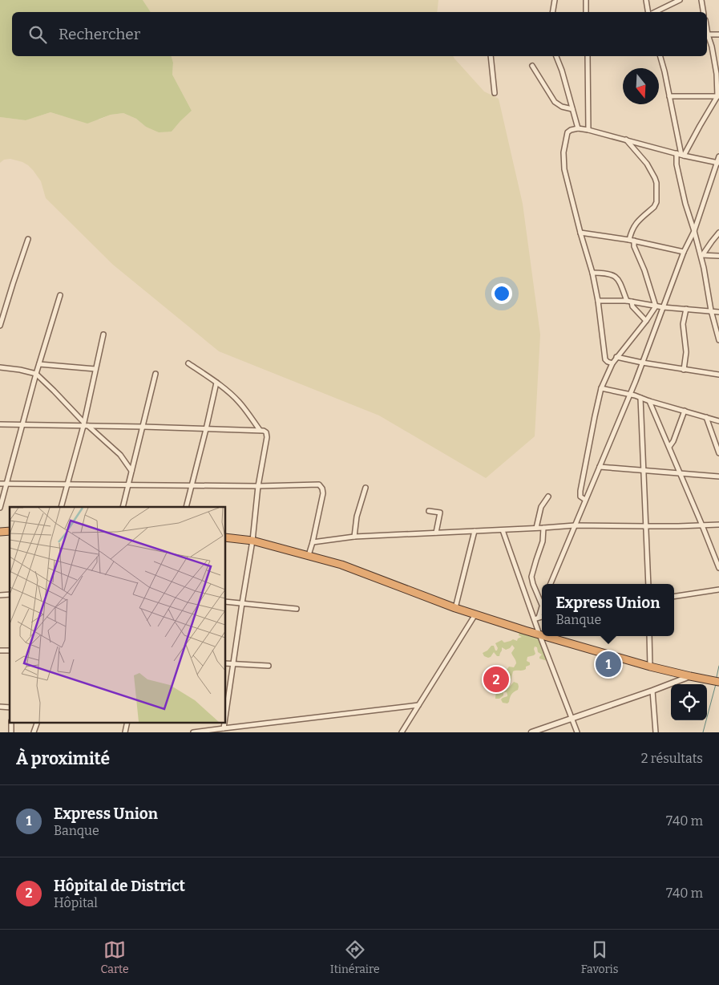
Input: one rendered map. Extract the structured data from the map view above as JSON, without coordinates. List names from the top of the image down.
{
  "north": "bottom",
  "page": {
    "search": "Rechercher",
    "popup": ["Express Union", "Banque"],
    "pins": ["1", "2"],
    "heading": ["À proximité", "2 résultats"],
    "list": [
      {
        "mark": "1",
        "name": "Express Union",
        "note": "Banque",
        "value": "740 m"
      },
      {
        "mark": "2",
        "name": "Hôpital de District",
        "note": "Hôpital",
        "value": "740 m"
      }
    ],
    "nav": ["Carte", "Itinéraire", "Favoris"]
  }
}
